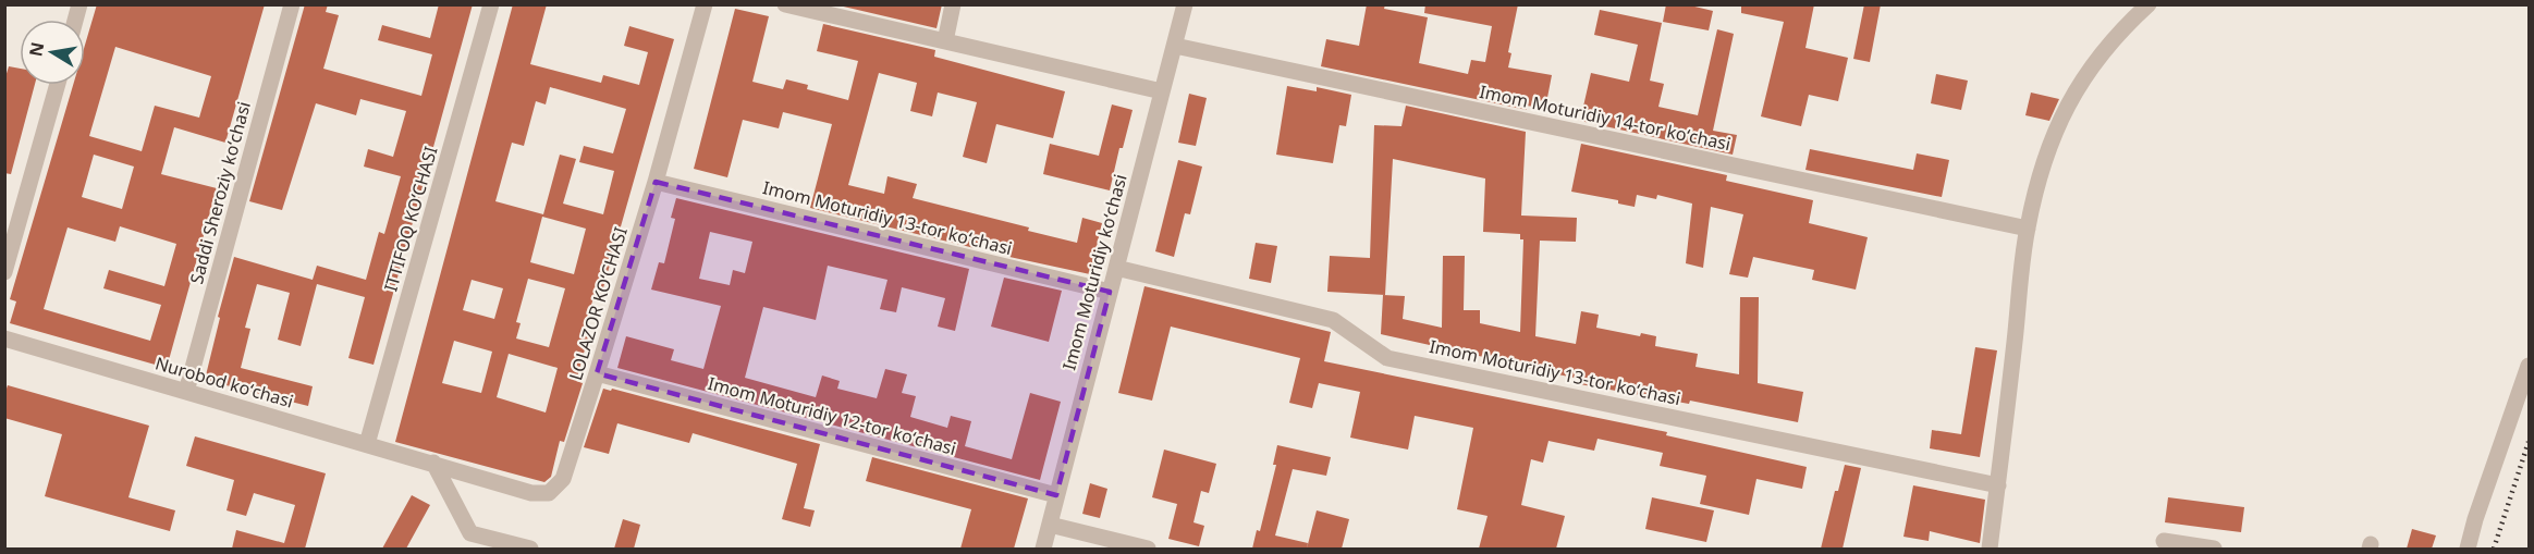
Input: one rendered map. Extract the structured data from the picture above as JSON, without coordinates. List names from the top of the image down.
{
  "streets": {
    "street": [
      "Imom Moturidiy 14-tor koʻchasi",
      "Saddi Sheroziy koʻchasi",
      "Imom Moturidiy 13-tor koʻchasi",
      "ITTIFOQ KO‘CHASI",
      "Imom Moturidiy koʻchasi",
      "LOLAZOR KO‘CHASI",
      "Nurobod koʻchasi",
      "Imom Moturidiy 12-tor koʻchasi"
    ]
  },
  "crossings": [
    ["Imom Moturidiy 14-tor koʻchasi", "Imom Moturidiy koʻchasi"],
    ["Saddi Sheroziy koʻchasi", "Nurobod koʻchasi"],
    ["Imom Moturidiy 13-tor koʻchasi", "Imom Moturidiy koʻchasi"],
    ["Imom Moturidiy 13-tor koʻchasi", "LOLAZOR KO‘CHASI"],
    ["ITTIFOQ KO‘CHASI", "Nurobod koʻchasi"],
    ["Imom Moturidiy koʻchasi", "Imom Moturidiy 12-tor koʻchasi"],
    ["LOLAZOR KO‘CHASI", "Nurobod koʻchasi"],
    ["LOLAZOR KO‘CHASI", "Imom Moturidiy 12-tor koʻchasi"]
  ],
  "north": "left"
}
